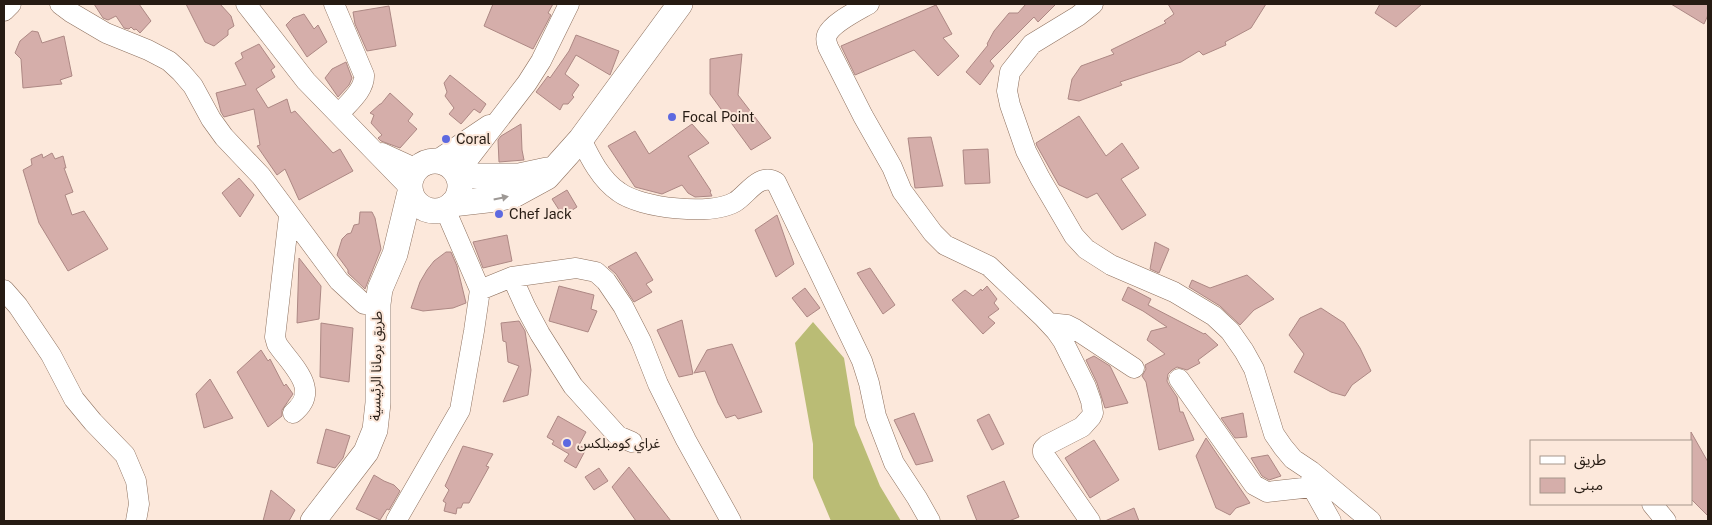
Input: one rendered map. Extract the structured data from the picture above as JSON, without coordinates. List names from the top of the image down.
{
  "streets": {
    "main road": ["طريق برمانا الرئيسية"]
  },
  "places": [
    "Focal Point",
    "Coral",
    "Chef Jack",
    "غراي كومبلكس"
  ],
  "legend": ["طريق", "مبنى"]
}
